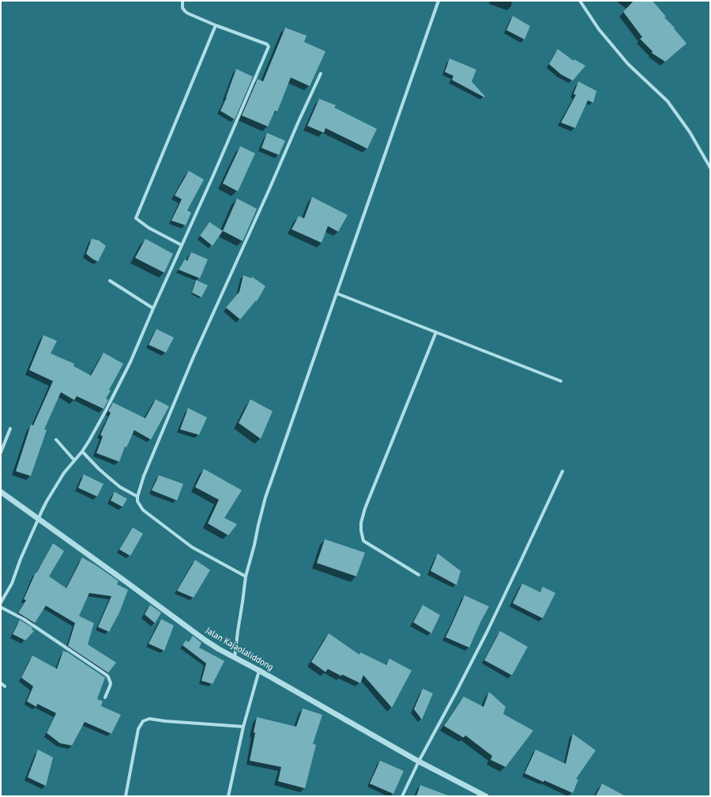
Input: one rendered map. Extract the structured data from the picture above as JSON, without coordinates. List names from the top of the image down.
{
  "streets": {
    "street": ["Jalan Kajaolaliddong"]
  }
}
